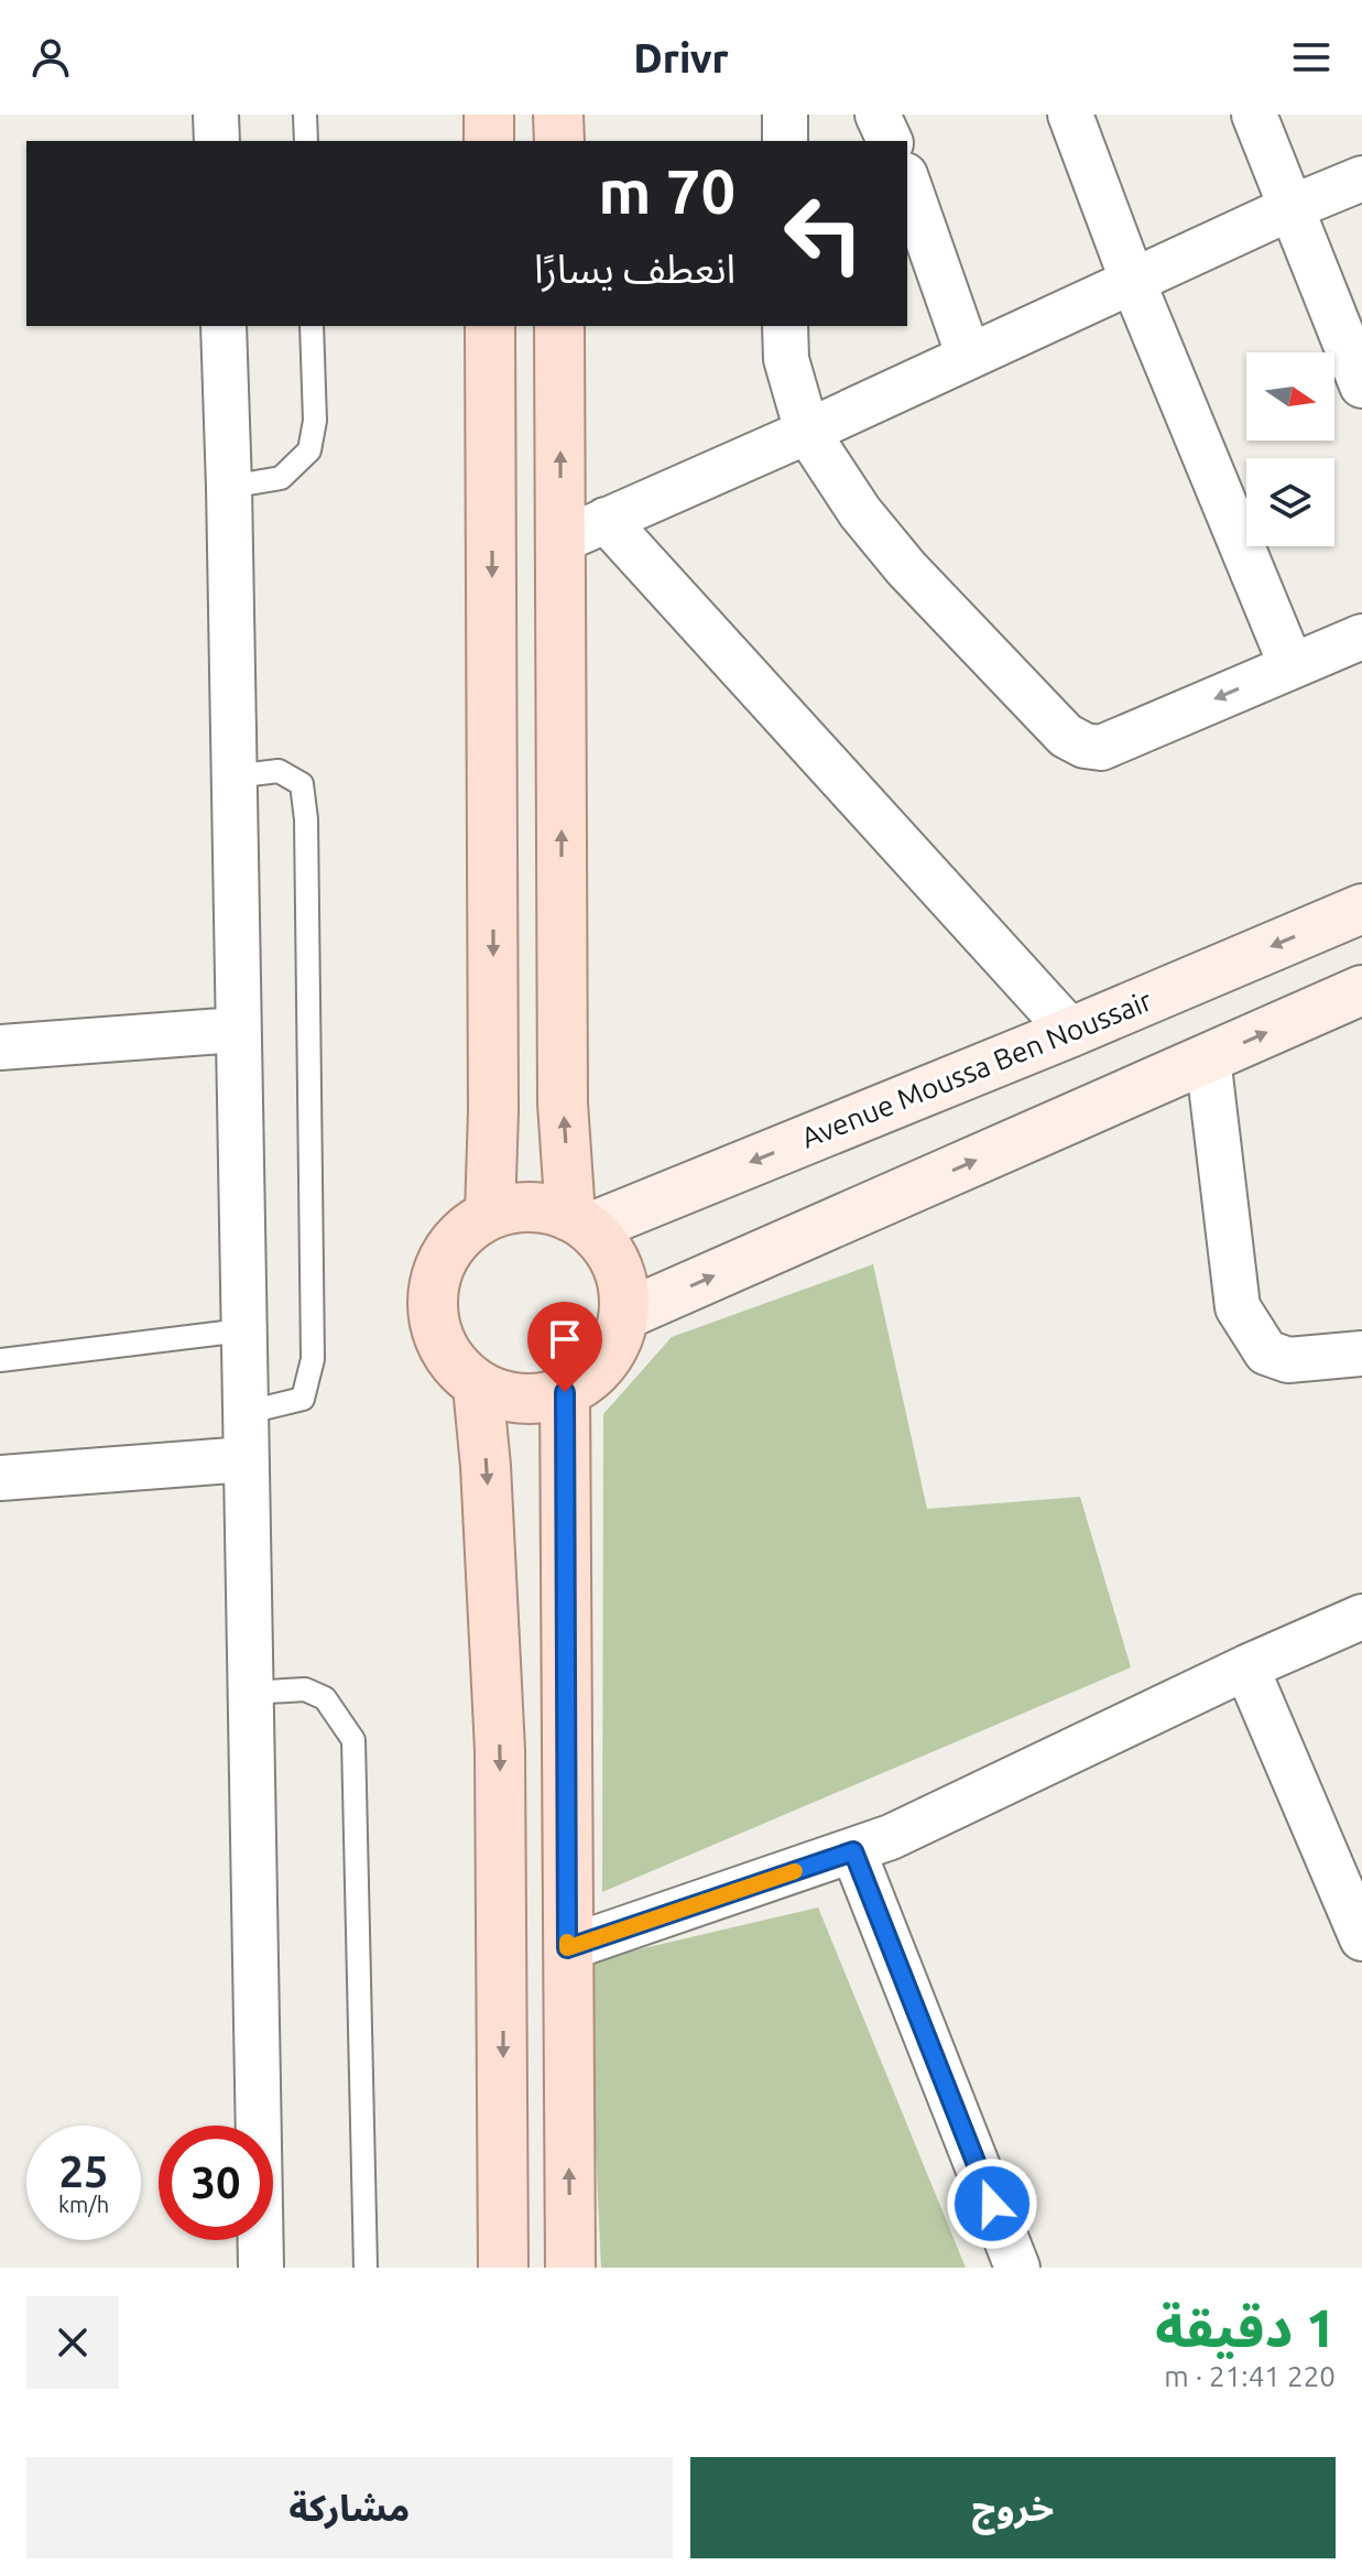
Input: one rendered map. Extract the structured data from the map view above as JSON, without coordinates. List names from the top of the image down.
{
  "streets": {
    "street": ["Avenue Moussa Ben Noussair"]
  },
  "north": "right",
  "page": {
    "header": "Drivr",
    "turn": ["70 m", "انعطف يسارًا"],
    "speed": "25 km/h",
    "limit": "30",
    "heading": ["1 دقيقة", "220 m · 21:41"],
    "buttons": ["خروج", "مشاركة"]
  }
}
